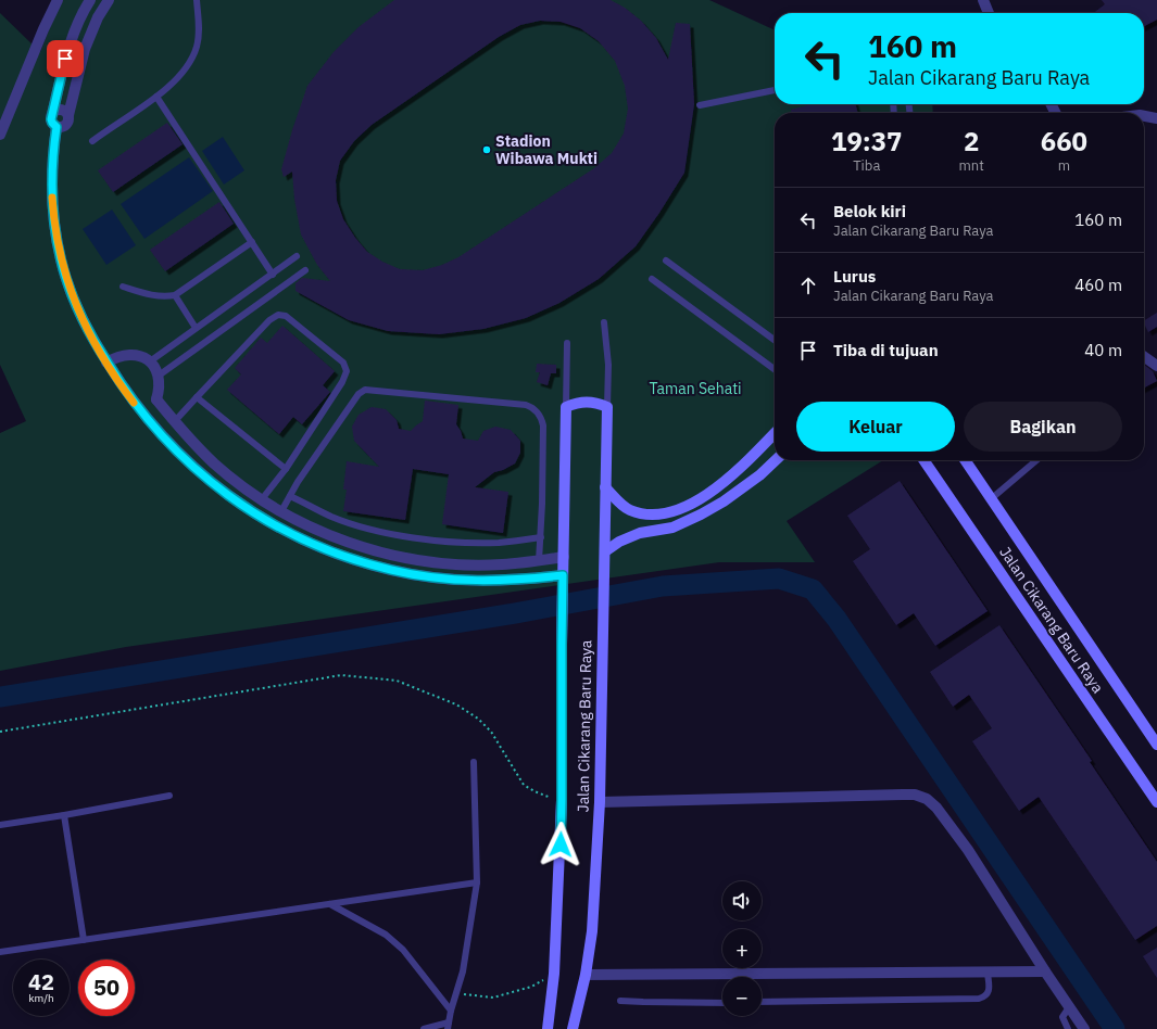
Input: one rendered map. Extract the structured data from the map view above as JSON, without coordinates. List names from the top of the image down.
{
  "streets": {
    "main road": ["Jalan Cikarang Baru Raya"]
  },
  "parks": ["Taman Sehati"],
  "places": ["Stadion Wibawa Mukti"],
  "page": {
    "turn": ["160 m", "Jalan Cikarang Baru Raya"],
    "eta": [
      "19:37",
      "Tiba",
      "2",
      "mnt",
      "660",
      "m"
    ],
    "list": [
      {
        "name": "Belok kiri",
        "note": "Jalan Cikarang Baru Raya",
        "value": "160 m"
      },
      {
        "name": "Lurus",
        "note": "Jalan Cikarang Baru Raya",
        "value": "460 m"
      },
      {
        "name": "Tiba di tujuan",
        "value": "40 m"
      }
    ],
    "buttons": ["Keluar", "Bagikan"],
    "map_buttons": ["+", "−"],
    "speed": "42 km/h",
    "limit": "50"
  }
}
